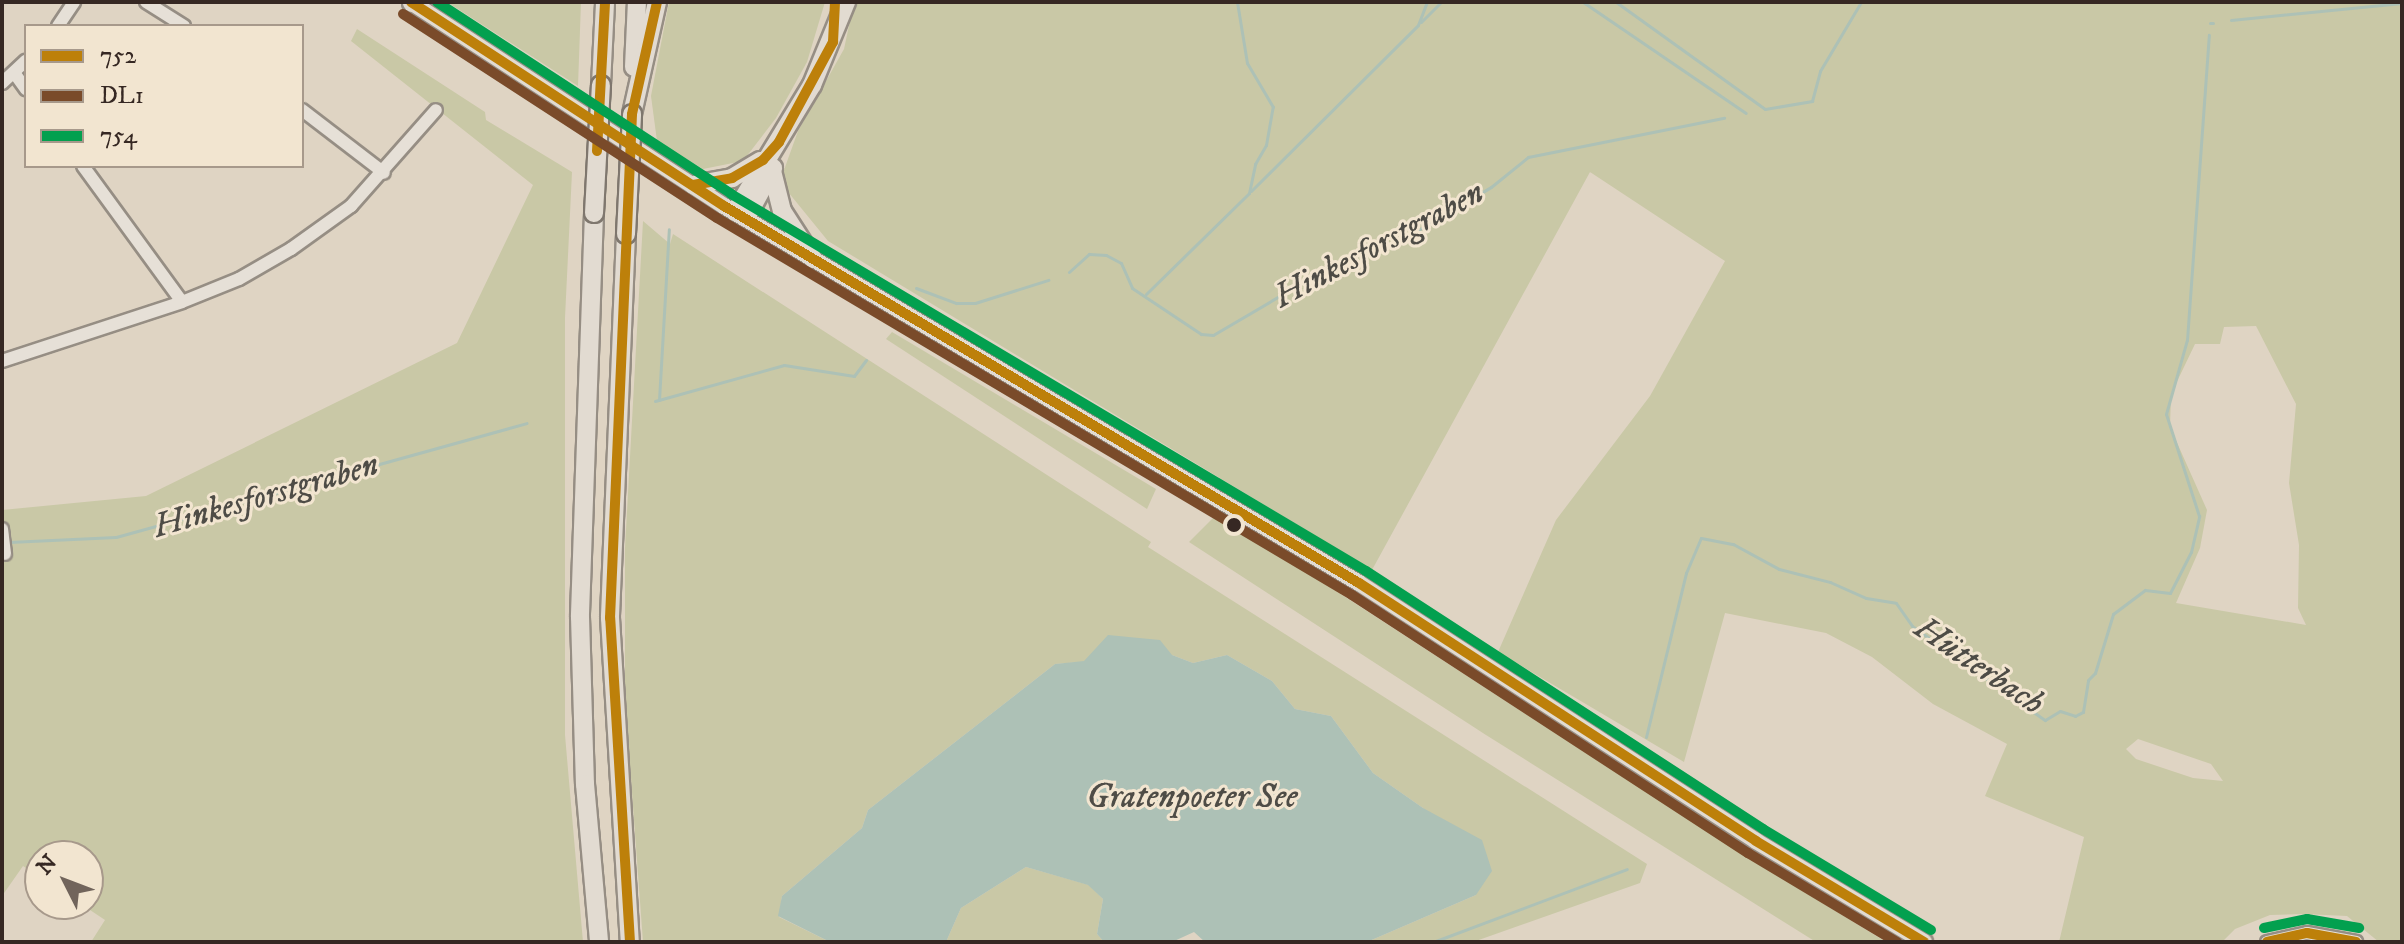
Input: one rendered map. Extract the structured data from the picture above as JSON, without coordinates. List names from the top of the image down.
{
  "water": ["Hinkesforstgraben", "Hütterbach", "Gratenpoeter See"],
  "lines": ["transit line 752", "transit line 754", "transit line DL1"],
  "legend": ["752", "DL1", "754"],
  "north": "top left"
}
